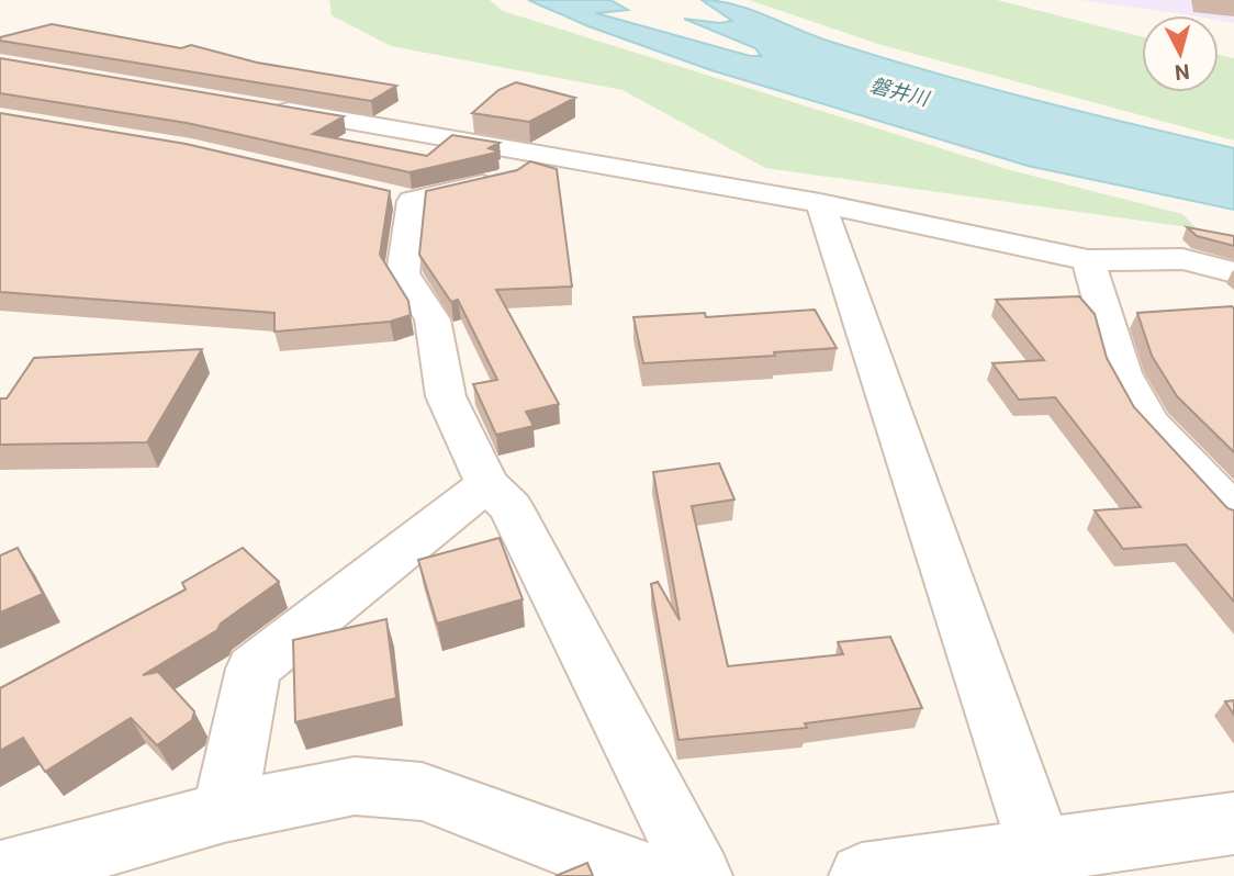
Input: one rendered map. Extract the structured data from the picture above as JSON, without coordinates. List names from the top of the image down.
{
  "water": ["磐井川"],
  "north": "bottom"
}
